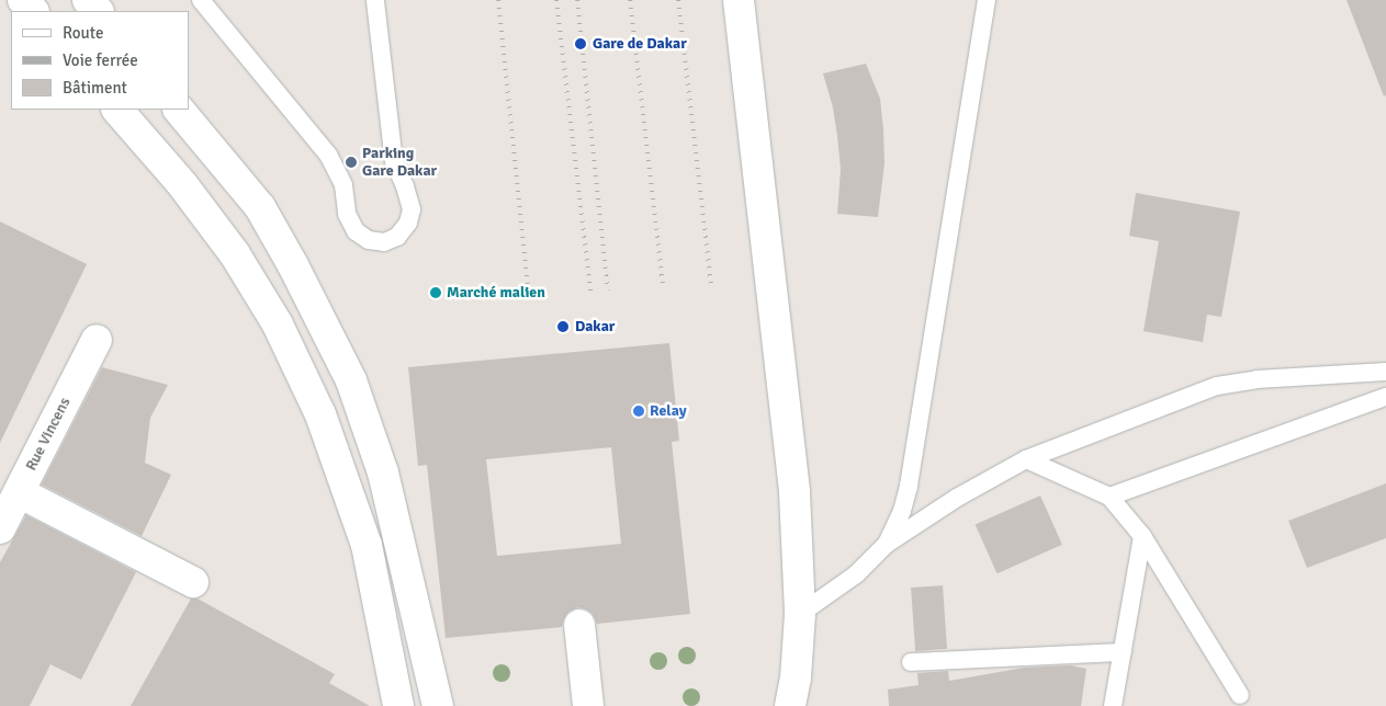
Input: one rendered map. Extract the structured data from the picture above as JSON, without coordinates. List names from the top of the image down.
{
  "streets": {
    "street": ["Rue Vincens"]
  },
  "places": [
    "Gare de Dakar",
    "Parking Gare Dakar",
    "Marché malien",
    "Dakar",
    "Relay"
  ],
  "legend": ["Route", "Voie ferrée", "Bâtiment"]
}
